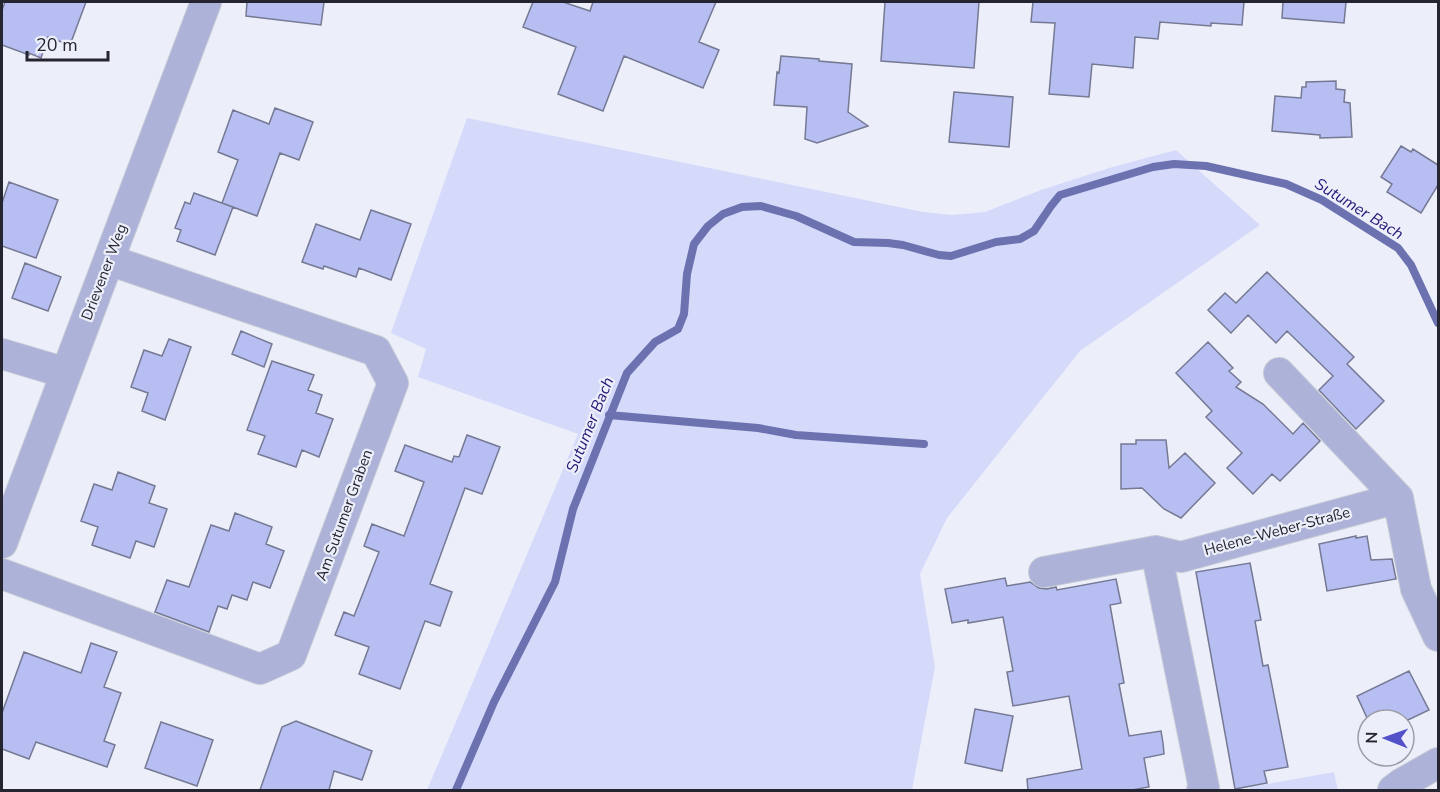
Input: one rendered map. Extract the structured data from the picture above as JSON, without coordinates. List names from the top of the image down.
{
  "streets": {
    "street": ["Drievener Weg", "Am Sutumer Graben", "Helene-Weber-Straße"]
  },
  "crossings": [
    ["Drievener Weg", "Am Sutumer Graben"]
  ],
  "water": ["Sutumer Bach"],
  "scale_bar": "20 m",
  "north": "left"
}
